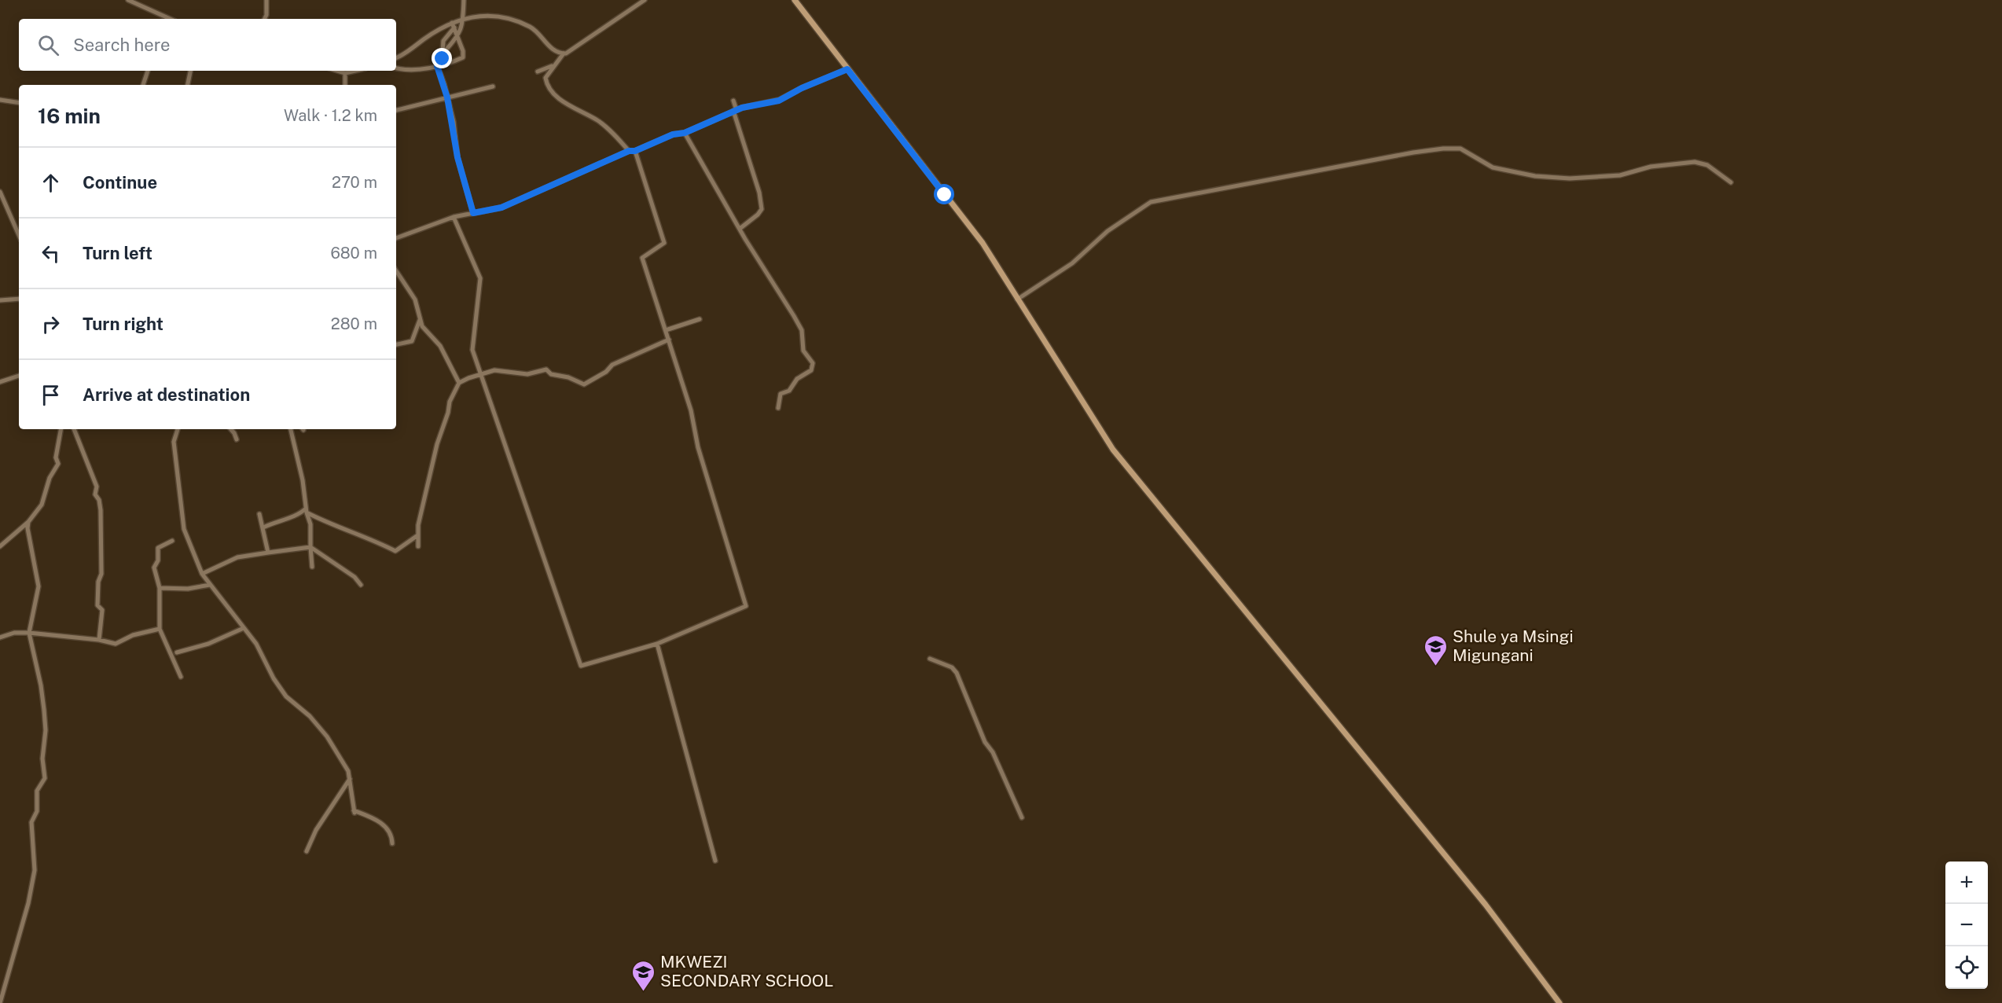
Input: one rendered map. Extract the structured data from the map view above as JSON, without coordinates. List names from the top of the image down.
{
  "places": {
    "school or university": ["Shule ya Msingi Migungani", "MKWEZI SECONDARY SCHOOL"]
  },
  "page": {
    "search": "Search here",
    "heading": ["16 min", "Walk · 1.2 km"],
    "list": [
      ["Continue", "270 m"],
      ["Turn left", "680 m"],
      ["Turn right", "280 m"],
      "Arrive at destination"
    ],
    "map_buttons": ["+", "−"]
  }
}
